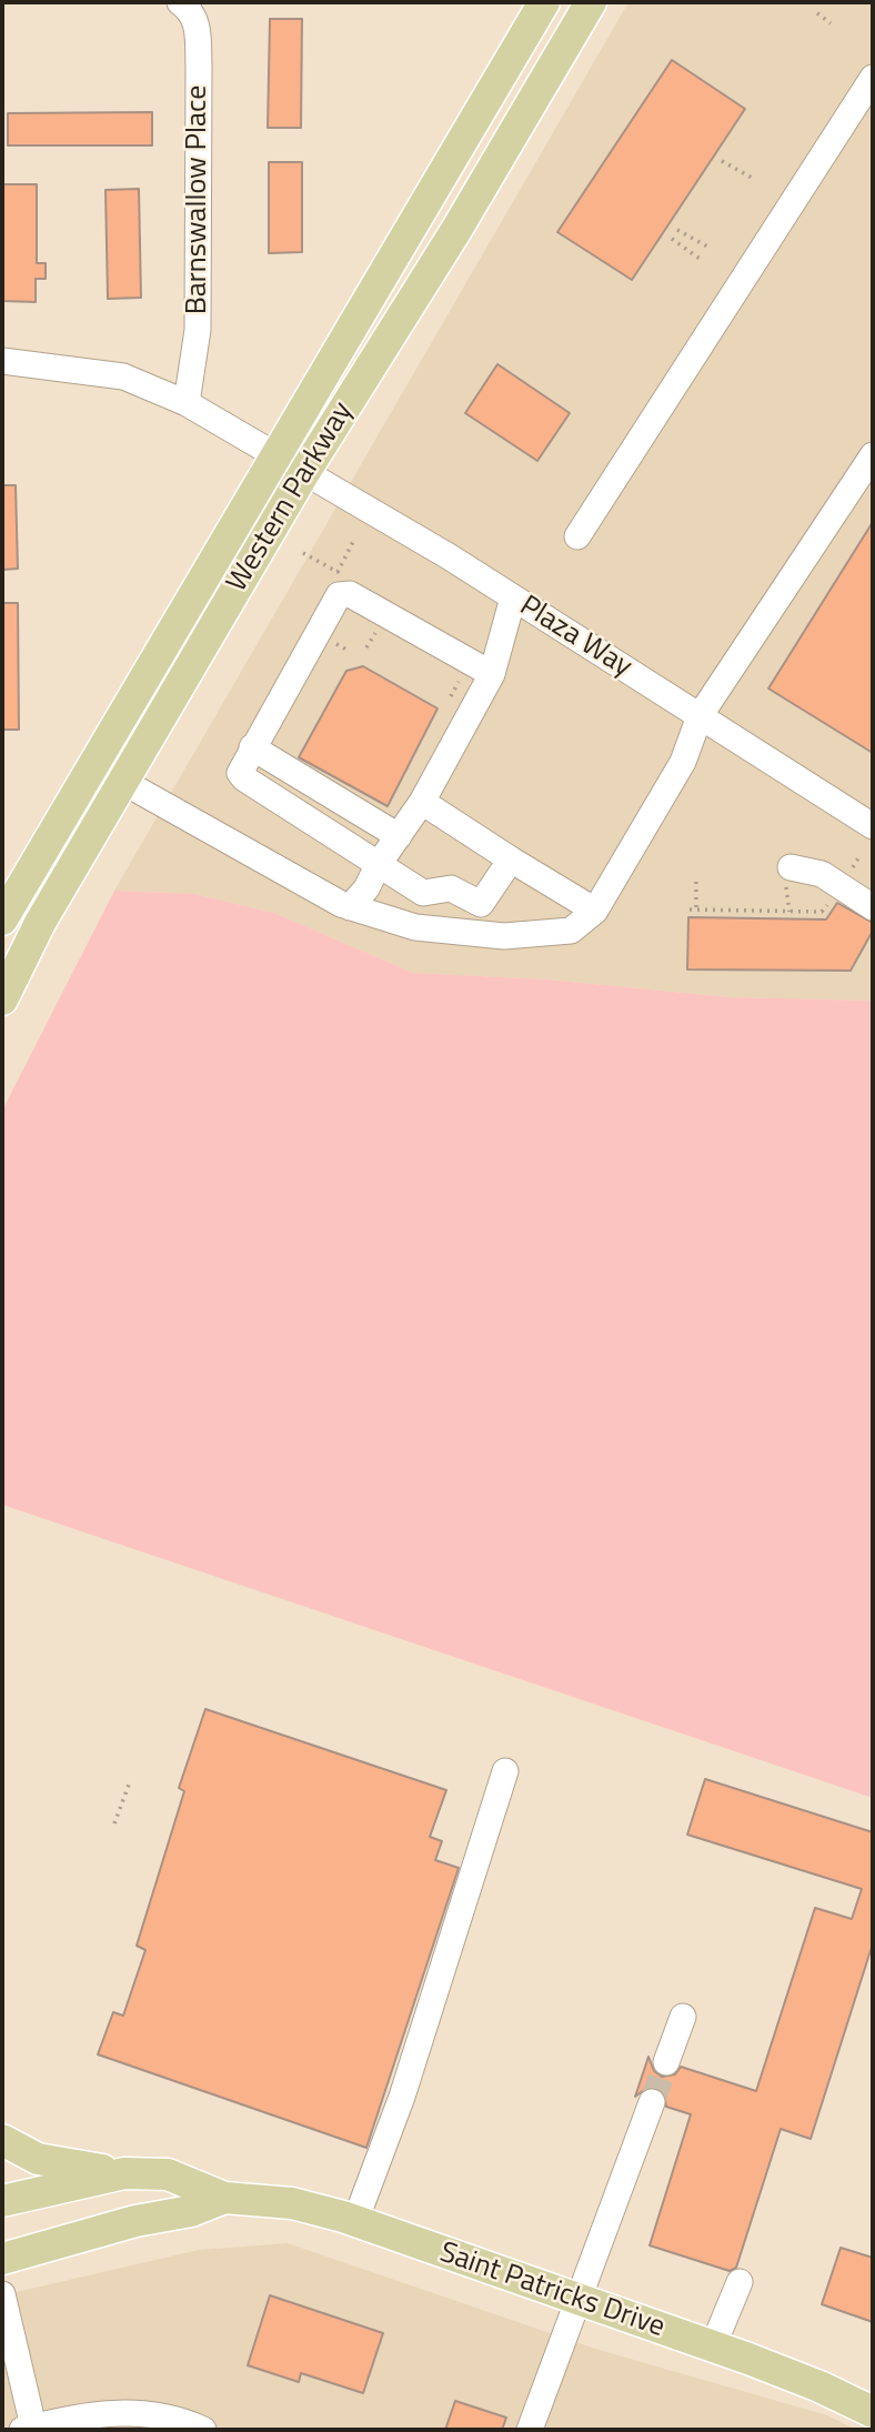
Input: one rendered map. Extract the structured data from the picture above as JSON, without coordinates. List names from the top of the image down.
{
  "streets": {
    "main road": ["Western Parkway", "Saint Patricks Drive"],
    "street": ["Barnswallow Place", "Plaza Way"]
  },
  "crossings": [
    ["Barnswallow Place", "Plaza Way"],
    ["Western Parkway", "Plaza Way"]
  ]
}
